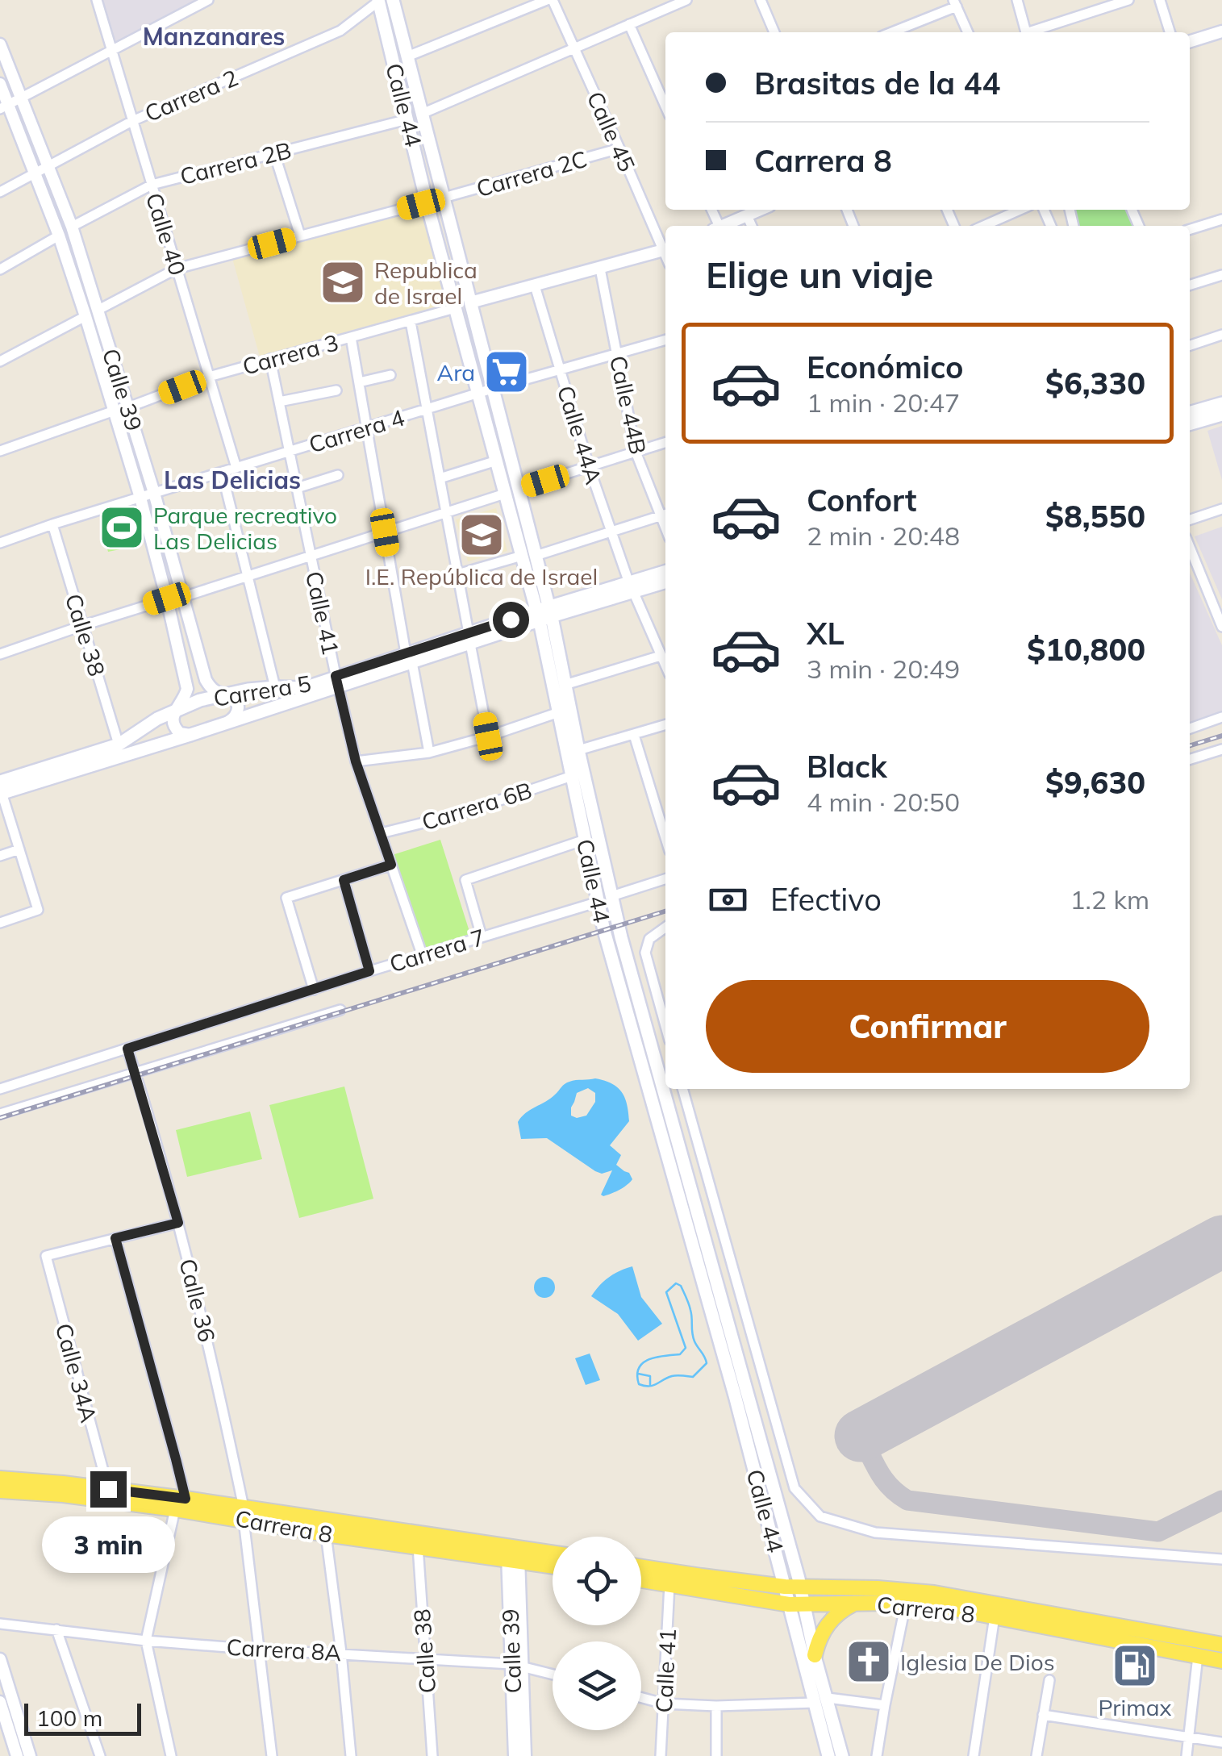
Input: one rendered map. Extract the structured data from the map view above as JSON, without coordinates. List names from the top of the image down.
{
  "streets": {
    "main road": ["Calle 44", "Carrera 5", "Carrera 8"],
    "street": [
      "Carrera 2",
      "Calle 45",
      "Carrera 2B",
      "Carrera 2C",
      "Calle 40",
      "Carrera 3",
      "Calle 39",
      "Calle 44B",
      "Carrera 4",
      "Calle 44A",
      "Calle 41",
      "Calle 38",
      "Carrera 6B",
      "Carrera 7",
      "Calle 36",
      "Calle 34A",
      "Carrera 8A"
    ]
  },
  "crossings": [
    ["Carrera 2", "Calle 44"],
    ["Carrera 2", "Calle 40"],
    ["Carrera 2", "Calle 39"],
    ["Calle 44", "Carrera 2B"],
    ["Calle 44", "Carrera 2C"],
    ["Calle 44", "Carrera 3"],
    ["Calle 44", "Carrera 4"],
    ["Calle 44", "Carrera 5"],
    ["Calle 44", "Carrera 6B"],
    ["Calle 44", "Carrera 7"],
    ["Calle 44", "Carrera 8"],
    ["Calle 45", "Carrera 2C"],
    ["Carrera 2B", "Calle 40"],
    ["Carrera 2B", "Calle 39"],
    ["Calle 40", "Carrera 3"],
    ["Calle 40", "Carrera 4"],
    ["Carrera 3", "Calle 39"],
    ["Carrera 3", "Calle 41"],
    ["Calle 39", "Carrera 4"],
    ["Calle 39", "Carrera 5"],
    ["Calle 39", "Carrera 8"],
    ["Calle 39", "Carrera 8A"],
    ["Calle 44B", "Carrera 4"],
    ["Carrera 4", "Calle 44A"],
    ["Carrera 4", "Calle 41"],
    ["Carrera 4", "Calle 38"],
    ["Calle 44A", "Carrera 5"],
    ["Calle 41", "Carrera 5"],
    ["Calle 41", "Carrera 6B"],
    ["Calle 41", "Carrera 7"],
    ["Calle 41", "Carrera 8"],
    ["Calle 38", "Carrera 5"],
    ["Calle 38", "Carrera 8"],
    ["Calle 38", "Carrera 8A"],
    ["Carrera 7", "Calle 36"],
    ["Calle 36", "Carrera 8"],
    ["Calle 36", "Carrera 8A"],
    ["Calle 34A", "Carrera 8"]
  ],
  "districts": ["Manzanares", "Las Delicias"],
  "places": {
    "school or university": ["Republica de Israel", "I.E. República de Israel"],
    "supermarket": ["Ara"],
    "sports": ["Parque recreativo Las Delicias"],
    "church": ["Iglesia De Dios"],
    "fuel station": ["Primax"]
  },
  "scale_bar": "100 m",
  "page": {
    "banner": ["Brasitas de la 44", "Carrera 8"],
    "heading": "Elige un viaje",
    "list": [
      {
        "name": "Económico",
        "note": "1 min · 20:47",
        "value": "$6,330"
      },
      {
        "name": "Confort",
        "note": "2 min · 20:48",
        "value": "$8,550"
      },
      {
        "name": "XL",
        "note": "3 min · 20:49",
        "value": "$10,800"
      },
      {
        "name": "Black",
        "note": "4 min · 20:50",
        "value": "$9,630"
      }
    ],
    "pay": ["Efectivo", "1.2 km"],
    "buttons": "Confirmar",
    "bubble": "3 min",
    "scale": "100 m"
  }
}
